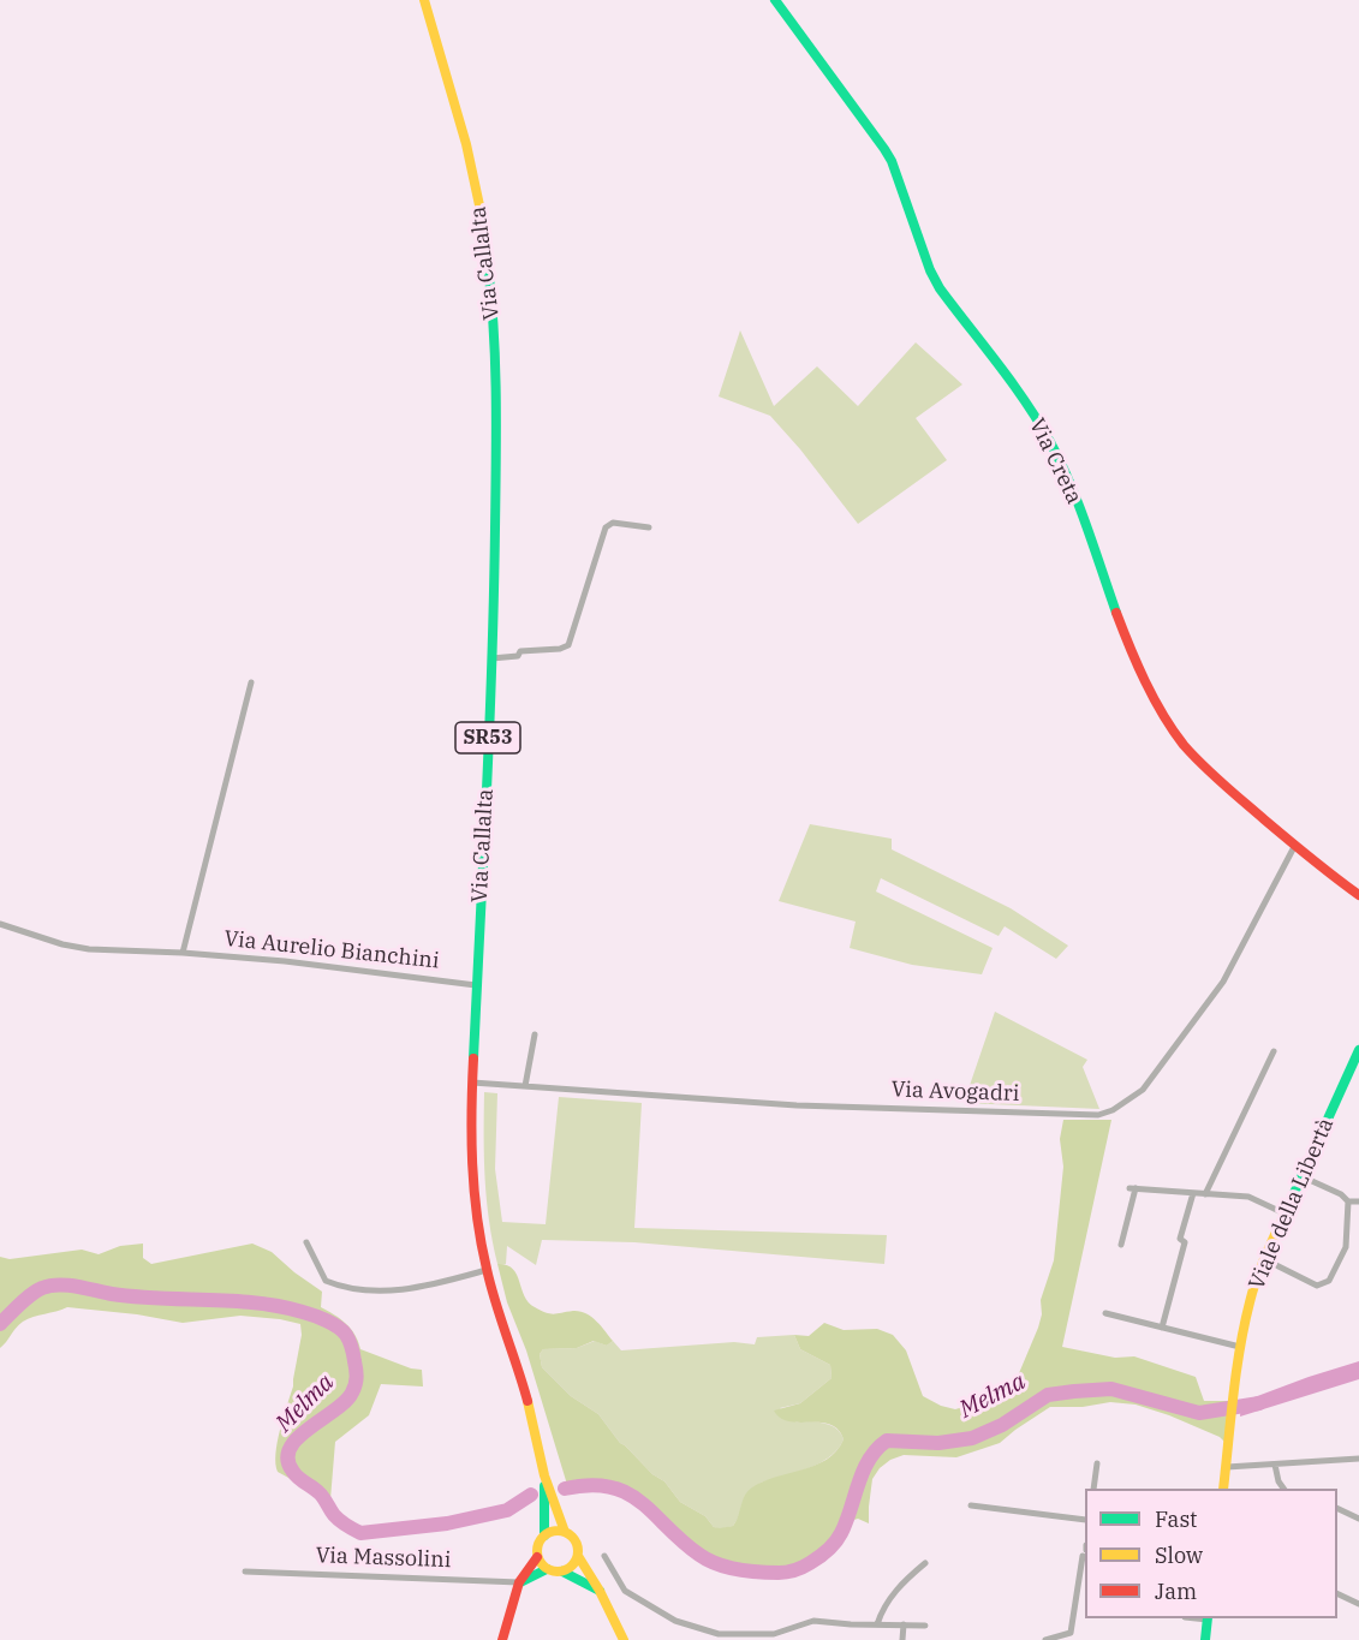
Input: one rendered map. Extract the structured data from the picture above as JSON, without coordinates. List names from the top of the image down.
{
  "streets": {
    "main road": [
      "Via Callalta",
      "Via Creta",
      "SR53",
      "Viale della Libertà"
    ],
    "street": ["Via Aurelio Bianchini", "Via Avogadri", "Via Massolini"]
  },
  "crossings": [
    ["Via Callalta", "Via Aurelio Bianchini"],
    ["Via Callalta", "Via Avogadri"],
    ["Via Creta", "Via Avogadri"]
  ],
  "water": ["Melma"],
  "legend": ["Fast", "Slow", "Jam"]
}
